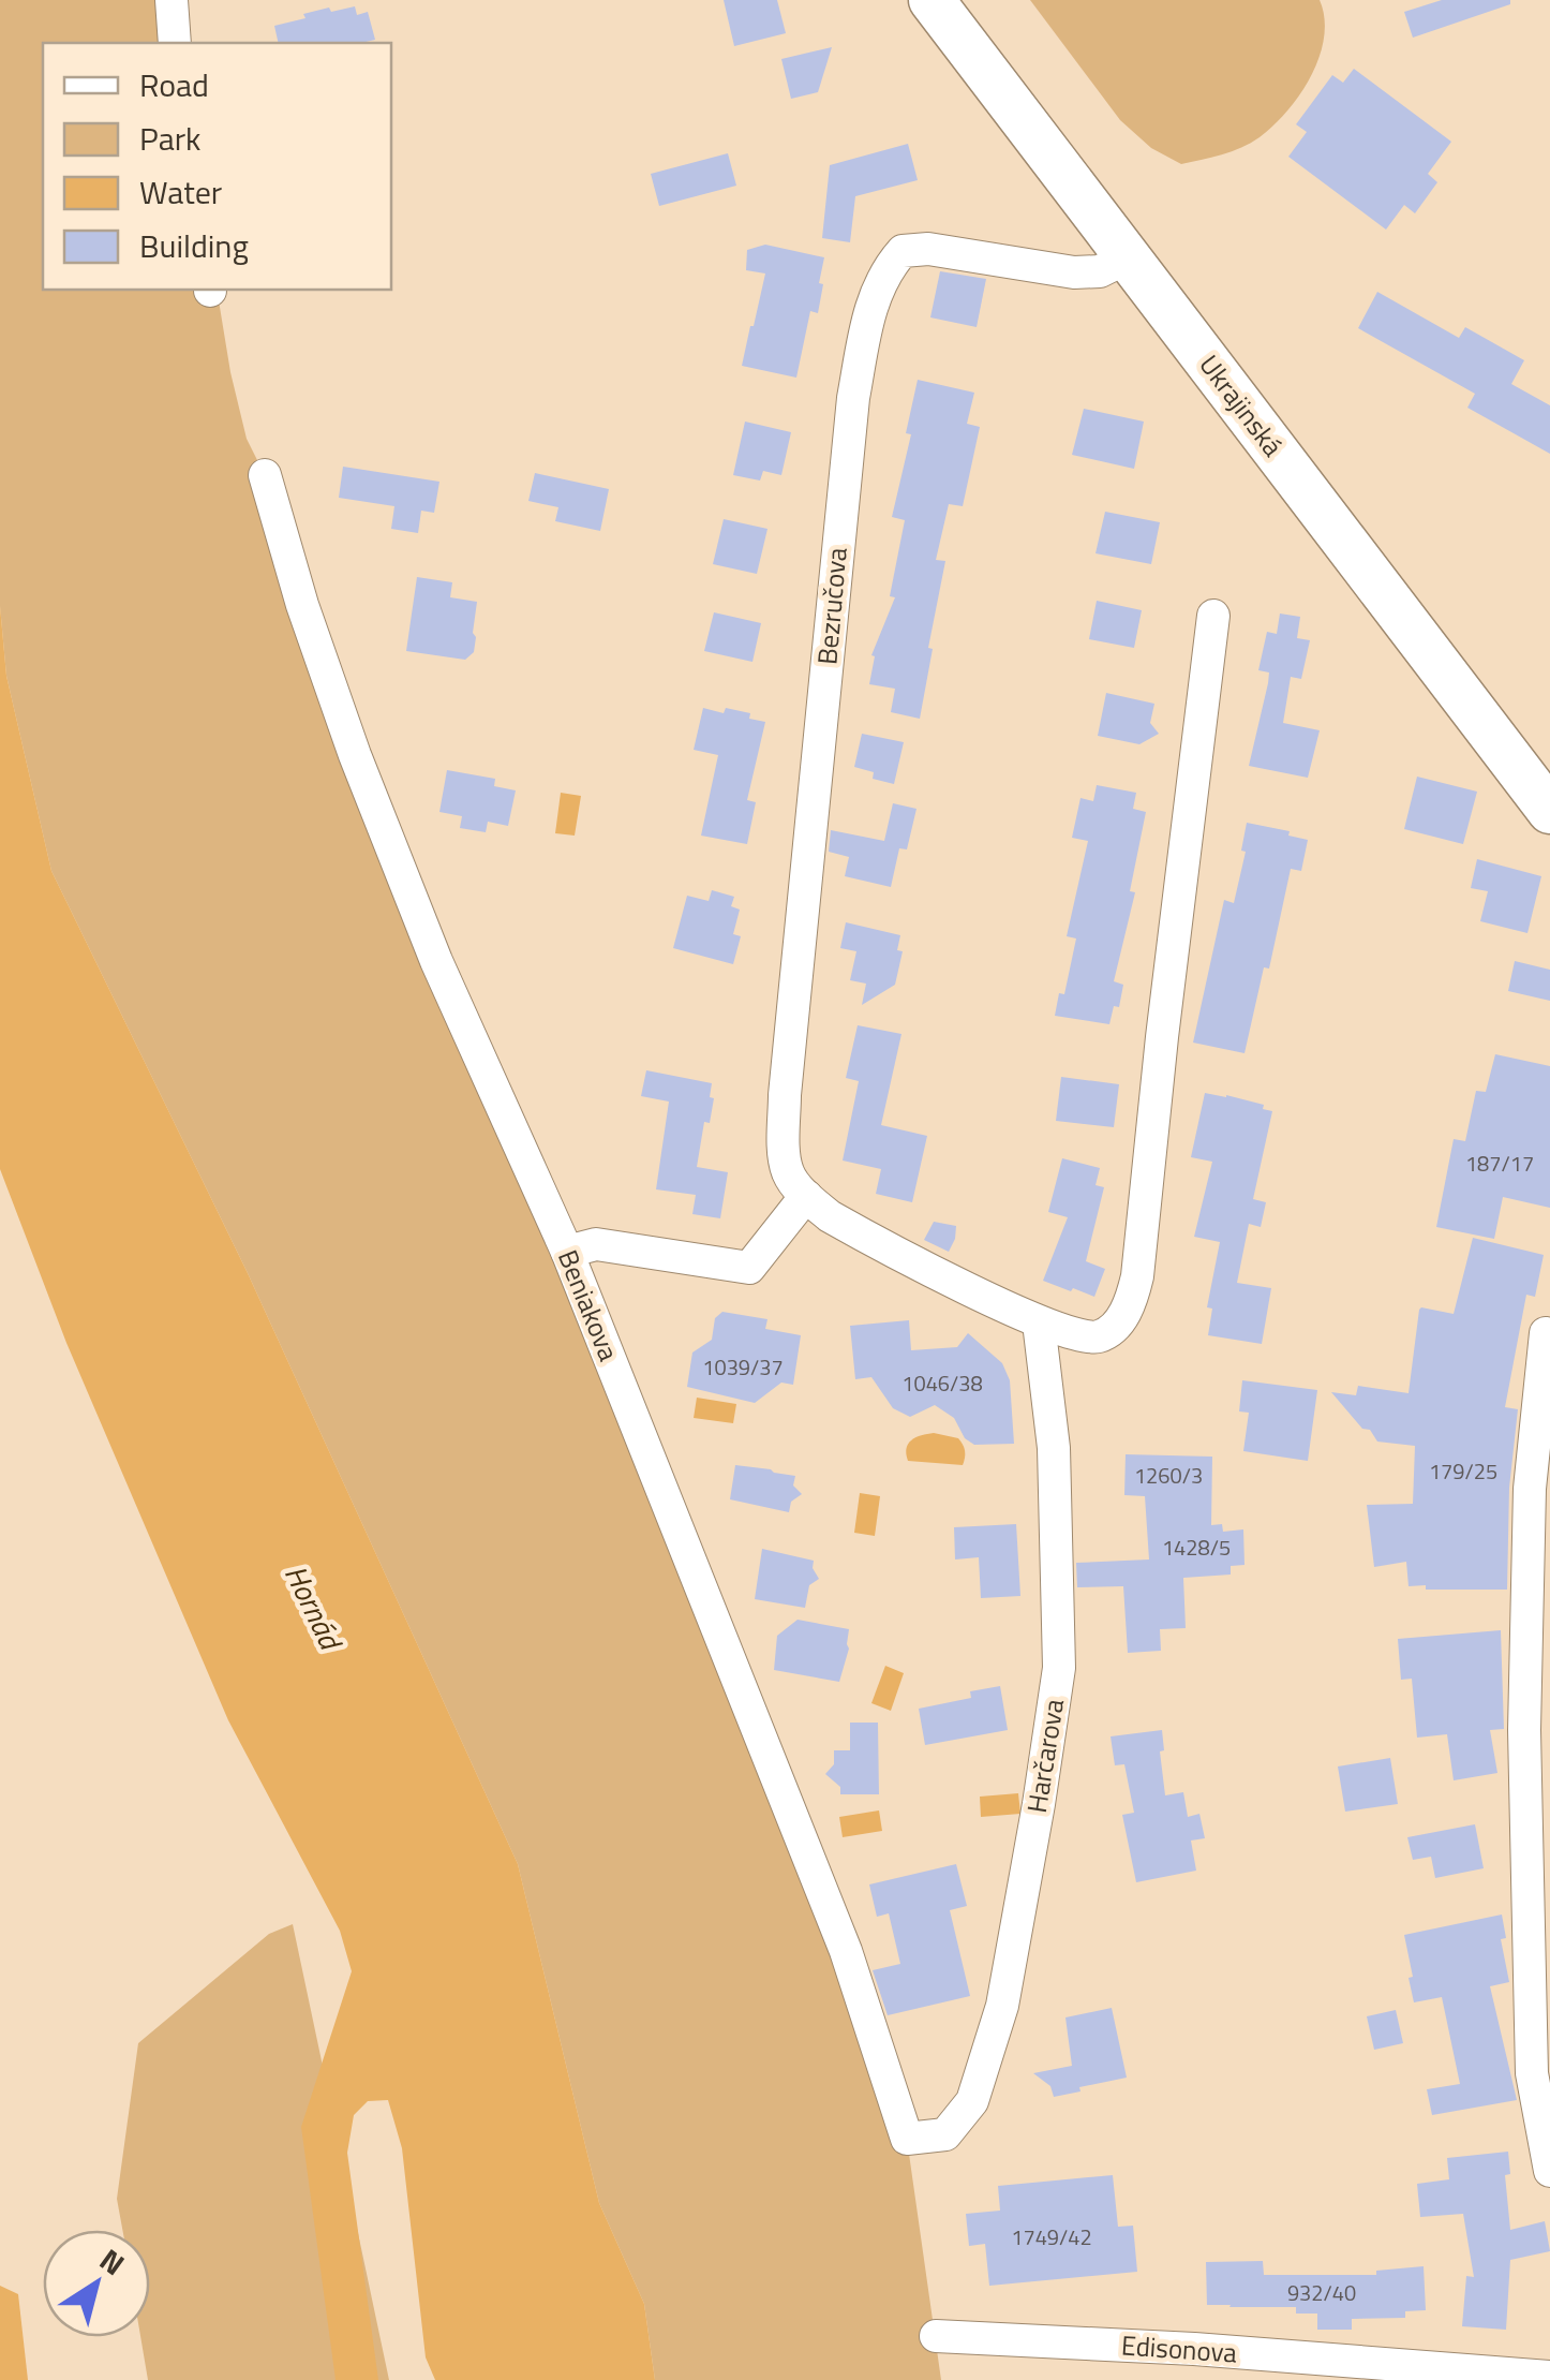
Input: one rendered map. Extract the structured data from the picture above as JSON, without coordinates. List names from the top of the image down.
{
  "streets": {
    "main road": ["Ukrajinská"],
    "street": [
      "Bezručova",
      "Beniakova",
      "Harčarova",
      "Edisonova"
    ]
  },
  "crossings": [
    ["Ukrajinská", "Bezručova"],
    ["Bezručova", "Harčarova"],
    ["Beniakova", "Harčarova"]
  ],
  "water": ["Hornád"],
  "house_numbers": [
    "187/17",
    "1039/37",
    "1046/38",
    "179/25",
    "1260/3",
    "1428/5",
    "1749/42",
    "932/40"
  ],
  "legend": [
    "Road",
    "Park",
    "Water",
    "Building"
  ],
  "north": "top right"
}
